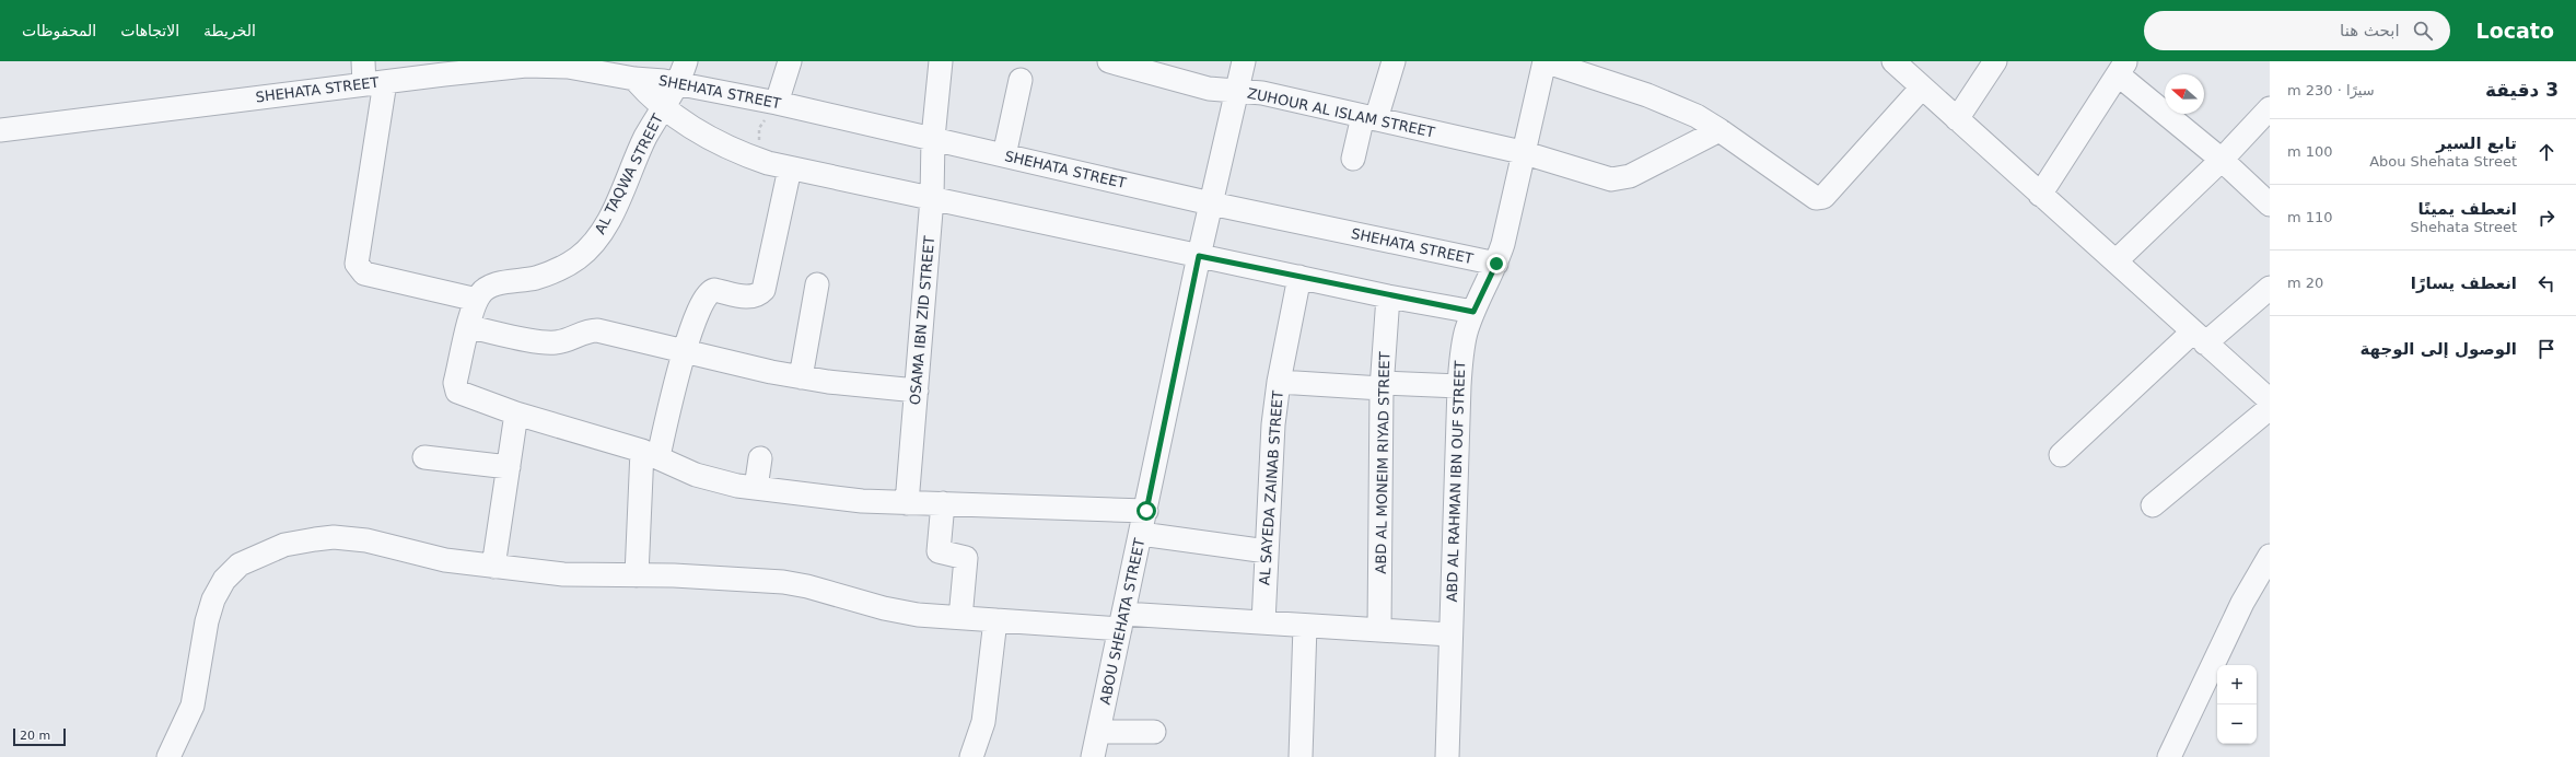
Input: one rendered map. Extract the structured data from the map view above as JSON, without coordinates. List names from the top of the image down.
{
  "streets": {
    "street": [
      "SHEHATA STREET",
      "ZUHOUR AL ISLAM STREET",
      "AL TAQWA STREET",
      "OSAMA IBN ZID STREET",
      "ABD AL MONEIM RIYAD STREET",
      "ABD AL RAHMAN IBN OUF STREET",
      "AL SAYEDA ZAINAB STREET",
      "ABOU SHEHATA STREET"
    ]
  },
  "crossings": [
    ["SHEHATA STREET", "AL TAQWA STREET"],
    ["SHEHATA STREET", "OSAMA IBN ZID STREET"],
    ["SHEHATA STREET", "ABD AL MONEIM RIYAD STREET"],
    ["SHEHATA STREET", "ABD AL RAHMAN IBN OUF STREET"],
    ["SHEHATA STREET", "AL SAYEDA ZAINAB STREET"],
    ["SHEHATA STREET", "ABOU SHEHATA STREET"],
    ["ZUHOUR AL ISLAM STREET", "ABD AL RAHMAN IBN OUF STREET"],
    ["ZUHOUR AL ISLAM STREET", "ABOU SHEHATA STREET"]
  ],
  "scale_bar": "20 m",
  "north": "left",
  "page": {
    "header": "Locato",
    "search": "ابحث هنا",
    "nav": ["الخريطة", "الاتجاهات", "المحفوظات"],
    "heading": ["3 دقيقة", "سيرًا · 230 m"],
    "list": [
      ["تابع السير", "Abou Shehata Street", "100 m"],
      ["انعطف يمينًا", "Shehata Street", "110 m"],
      ["انعطف يسارًا", "20 m"],
      "الوصول إلى الوجهة"
    ],
    "map_buttons": ["+", "−"],
    "scale": "20 m"
  }
}
